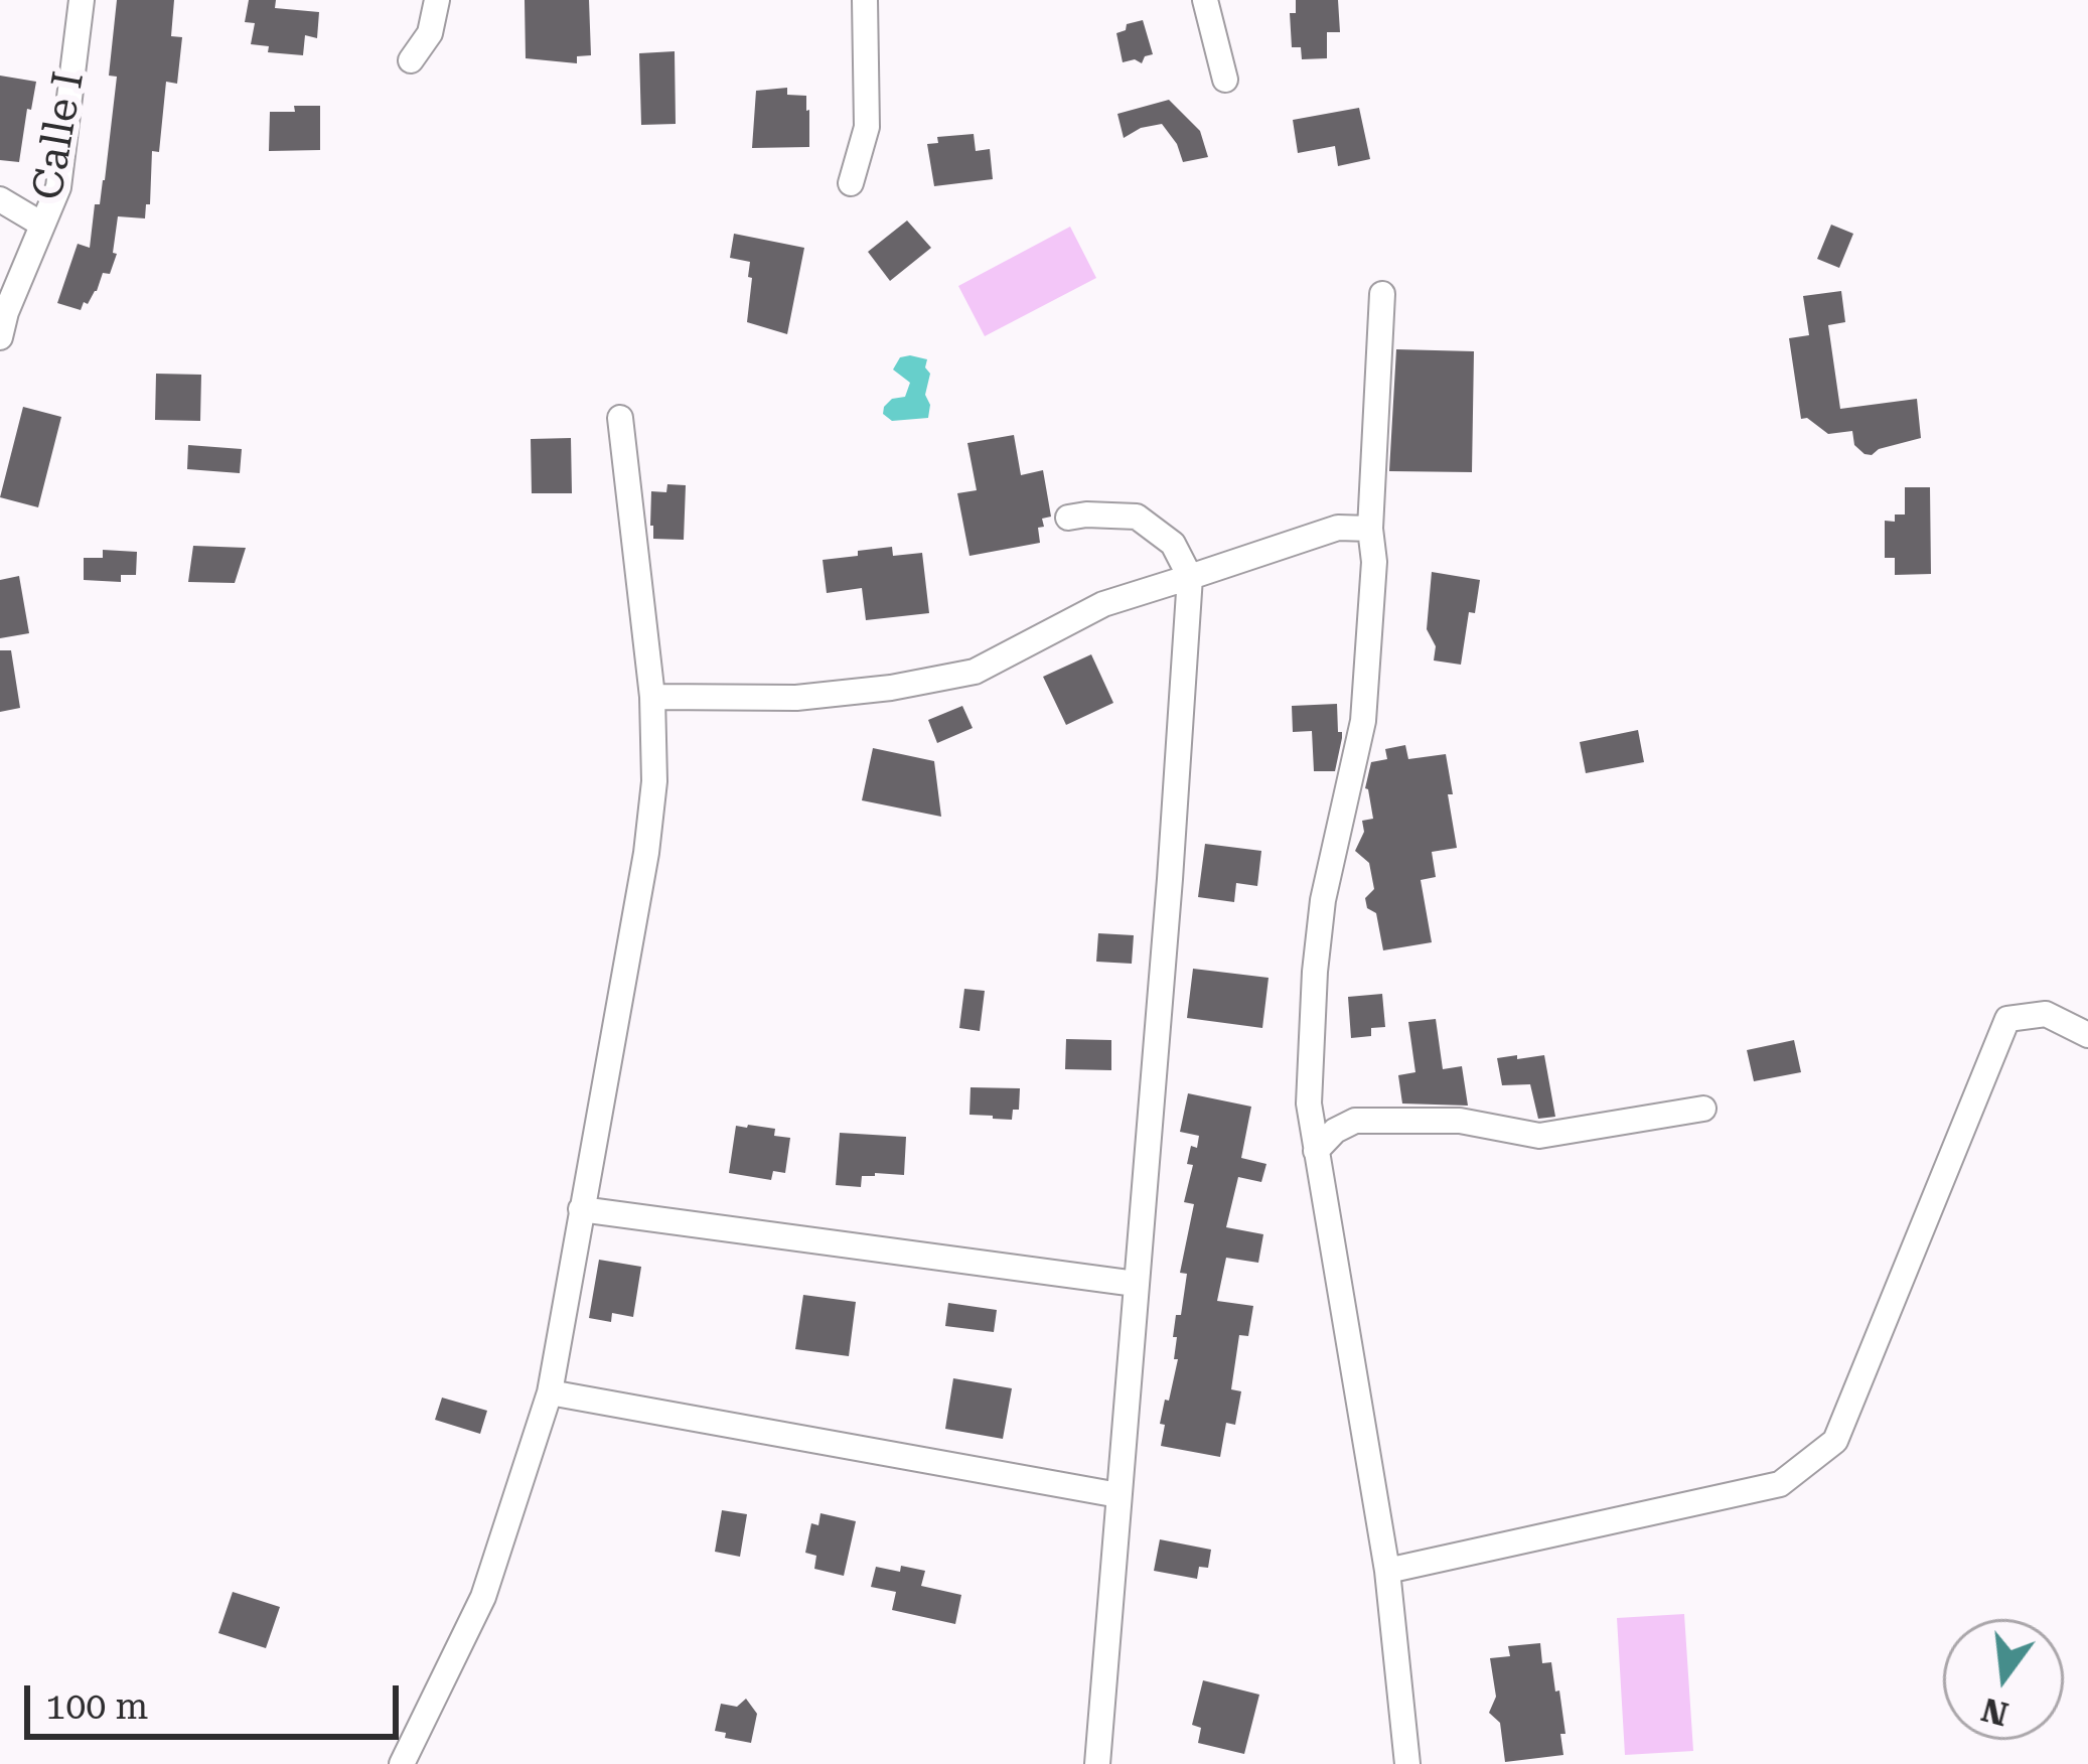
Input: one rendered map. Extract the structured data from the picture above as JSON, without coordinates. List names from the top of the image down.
{
  "streets": {
    "street": ["Calle I"]
  },
  "scale_bar": "100 m",
  "north": "bottom"
}
